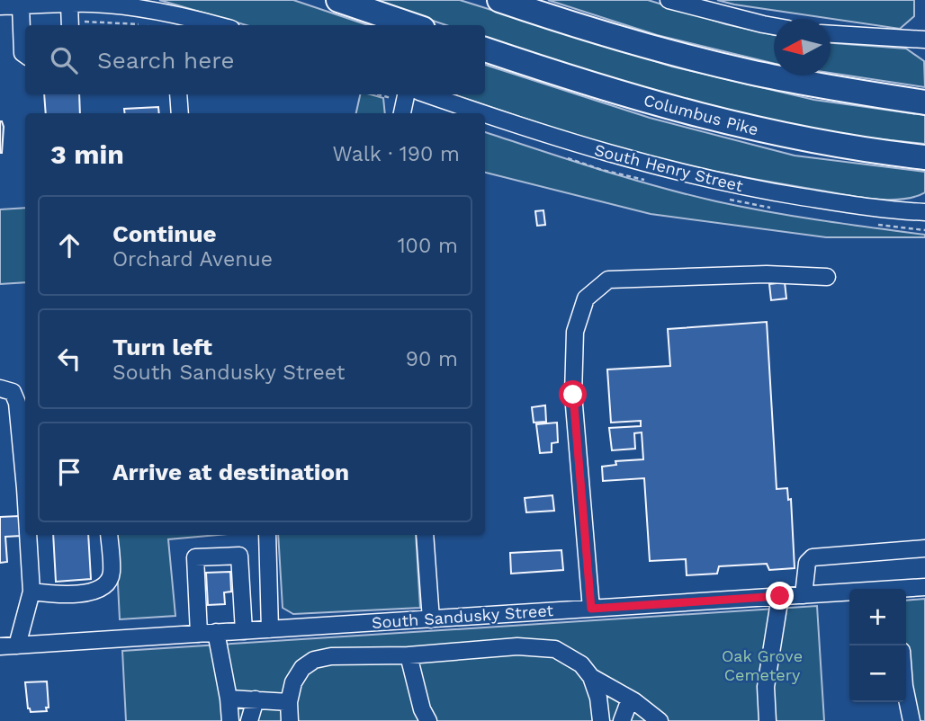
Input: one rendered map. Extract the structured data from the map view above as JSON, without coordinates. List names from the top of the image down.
{
  "streets": {
    "highway": ["Columbus Pike"],
    "street": ["South Henry Street", "South Sandusky Street"]
  },
  "parks": ["Oak Grove Cemetery"],
  "north": "left",
  "page": {
    "search": "Search here",
    "heading": ["3 min", "Walk · 190 m"],
    "list": [
      ["Continue", "Orchard Avenue", "100 m"],
      ["Turn left", "South Sandusky Street", "90 m"],
      "Arrive at destination"
    ],
    "map_buttons": ["+", "−"]
  }
}
